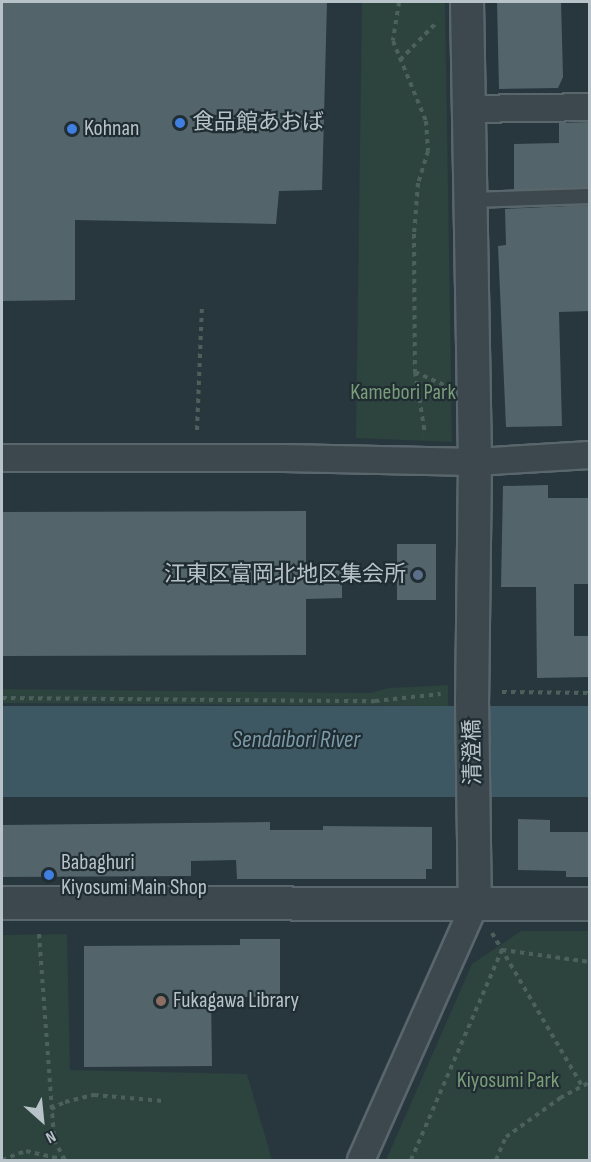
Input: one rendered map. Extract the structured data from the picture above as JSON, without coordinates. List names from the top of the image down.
{
  "streets": {
    "street": ["清澄橋"]
  },
  "water": ["Sendaibori River"],
  "parks": ["Kamebori Park", "Kiyosumi Park"],
  "places": [
    "食品館あおば",
    "Kohnan",
    "江東区富岡北地区集会所",
    "Babaghuri Kiyosumi Main Shop",
    "Fukagawa Library"
  ],
  "north": "bottom right"
}
